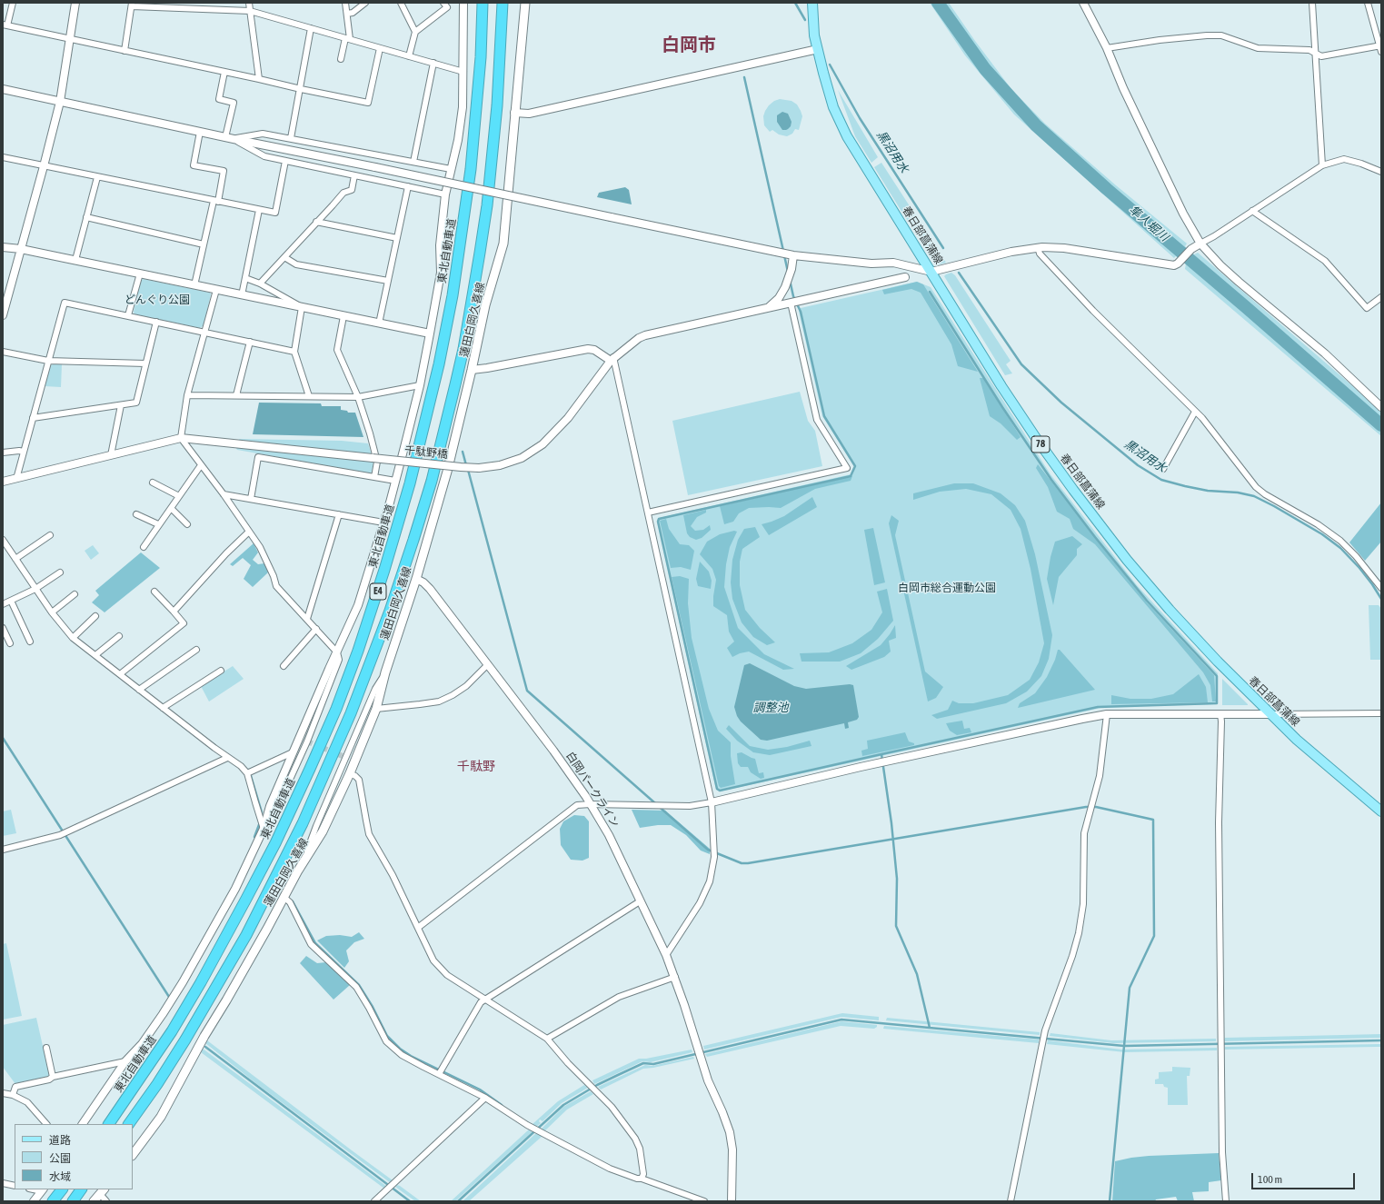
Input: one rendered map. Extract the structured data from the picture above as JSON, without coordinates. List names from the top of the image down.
{
  "streets": {
    "highway": ["東北自動車道", "E4"],
    "main road": ["春日部菖蒲線", "蓮田白岡久喜線", "78"],
    "street": ["千駄野橋", "白岡パークライン"]
  },
  "crossings": [
    ["蓮田白岡久喜線", "白岡パークライン"]
  ],
  "districts": ["白岡市", "千駄野"],
  "water": ["黒沼用水", "隼人堀川", "調整池"],
  "parks": ["どんぐり公園", "白岡市総合運動公園"],
  "legend": ["道路", "公園", "水域"],
  "scale_bar": "100 m"
}
